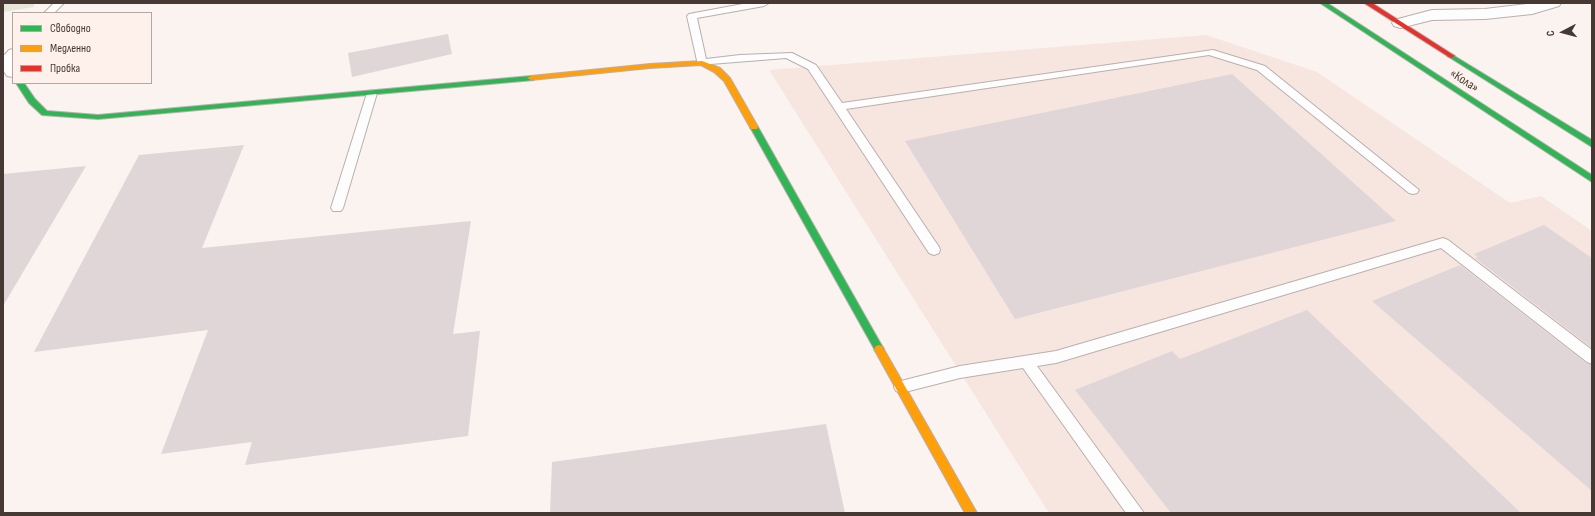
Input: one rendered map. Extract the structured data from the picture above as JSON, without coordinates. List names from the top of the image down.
{
  "streets": {
    "main road": ["«Кола»"]
  },
  "legend": ["Свободно", "Медленно", "Пробка"],
  "north": "left"
}
